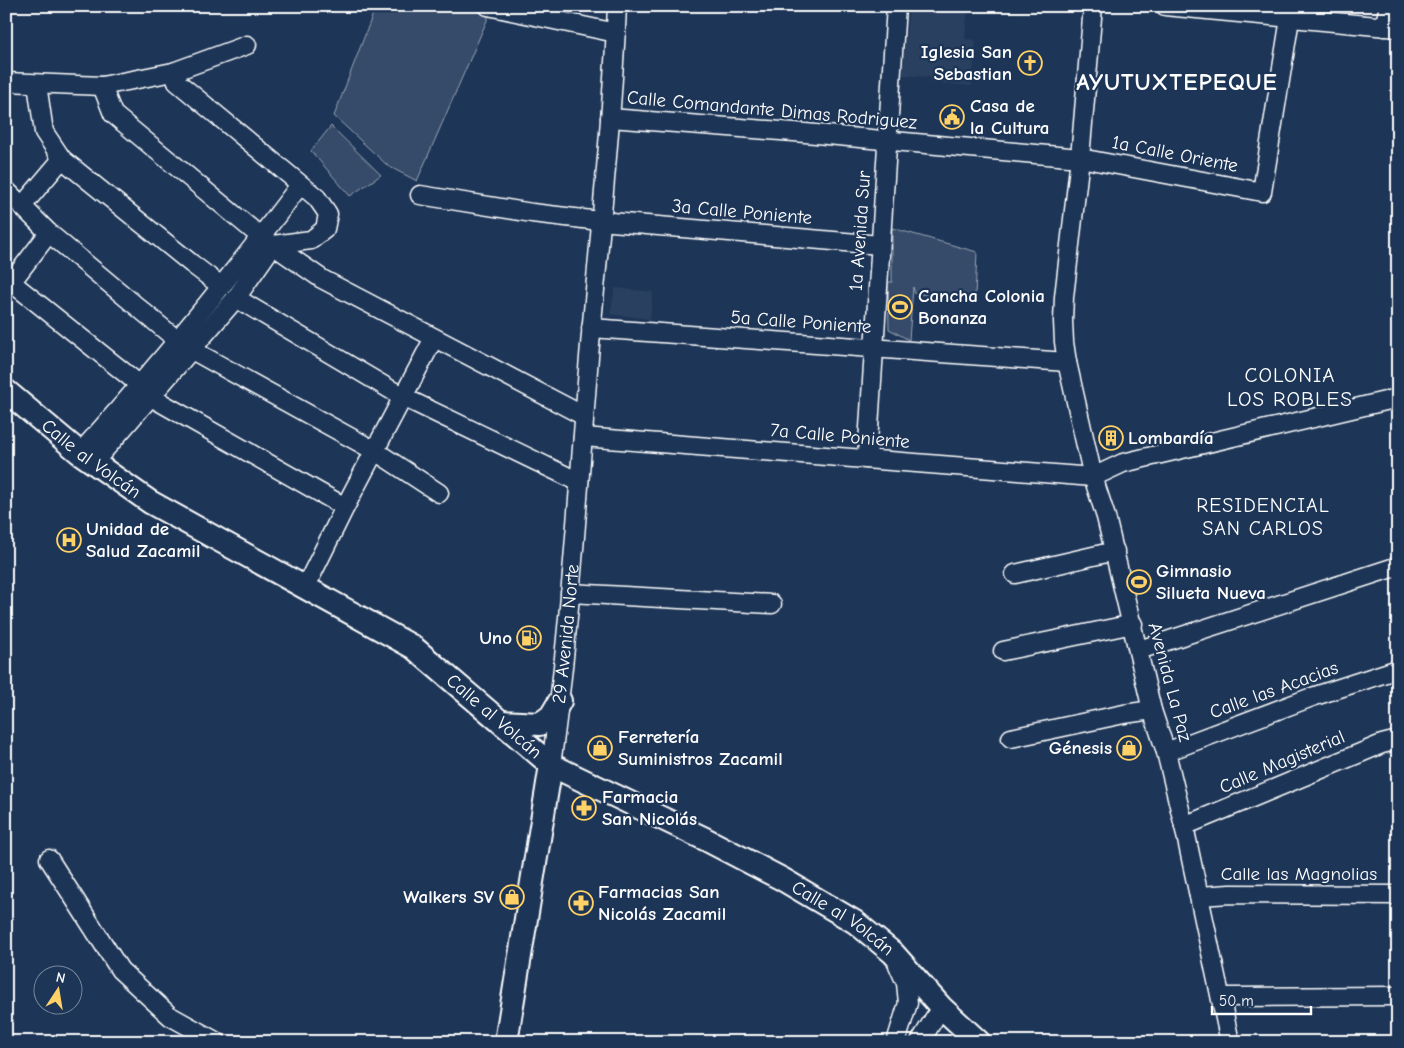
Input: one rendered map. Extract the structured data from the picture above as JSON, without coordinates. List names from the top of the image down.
{
  "streets": {
    "main road": ["Calle al Volcán", "29 Avenida Norte"],
    "street": [
      "Calle Comandante Dimas Rodriguez",
      "1a Calle Oriente",
      "3a Calle Poniente",
      "1a Avenida Sur",
      "5a Calle Poniente",
      "7a Calle Poniente",
      "Avenida La Paz",
      "Calle las Acacias",
      "Calle Magisterial",
      "Calle las Magnolias"
    ]
  },
  "crossings": [
    ["Calle Comandante Dimas Rodriguez", "1a Calle Oriente"],
    ["Calle Comandante Dimas Rodriguez", "1a Avenida Sur"],
    ["Calle Comandante Dimas Rodriguez", "29 Avenida Norte"],
    ["Calle Comandante Dimas Rodriguez", "Avenida La Paz"],
    ["1a Calle Oriente", "Avenida La Paz"],
    ["3a Calle Poniente", "1a Avenida Sur"],
    ["3a Calle Poniente", "29 Avenida Norte"],
    ["1a Avenida Sur", "5a Calle Poniente"],
    ["1a Avenida Sur", "7a Calle Poniente"],
    ["5a Calle Poniente", "29 Avenida Norte"],
    ["5a Calle Poniente", "Avenida La Paz"],
    ["7a Calle Poniente", "29 Avenida Norte"],
    ["7a Calle Poniente", "Avenida La Paz"],
    ["Calle al Volcán", "29 Avenida Norte"],
    ["Avenida La Paz", "Calle las Acacias"],
    ["Avenida La Paz", "Calle Magisterial"],
    ["Avenida La Paz", "Calle las Magnolias"]
  ],
  "districts": ["AYUTUXTEPEQUE", "COLONIA LOS ROBLES", "RESIDENCIAL SAN CARLOS"],
  "places": {
    "church": ["Iglesia San Sebastian"],
    "public building": ["Casa de la Cultura"],
    "sports": ["Cancha Colonia Bonanza", "Gimnasio Silueta Nueva"],
    "building": ["Lombardía"],
    "hospital": ["Unidad de Salud Zacamil"],
    "fuel station": ["Uno"],
    "shop": ["Ferretería Suministros Zacamil", "Génesis", "Walkers SV"],
    "pharmacy": ["Farmacia San Nicolás", "Farmacias San Nicolás Zacamil"]
  },
  "scale_bar": "50 m",
  "north": "top"
}
